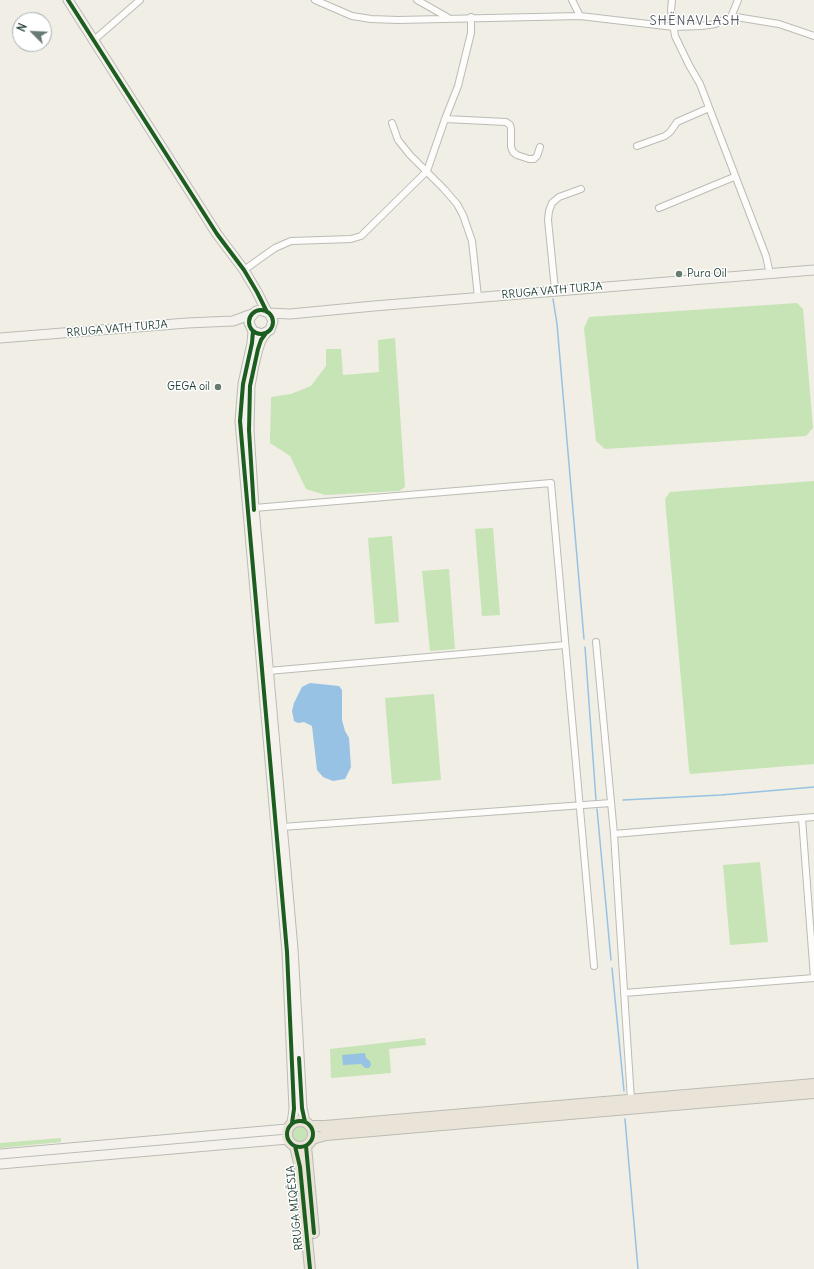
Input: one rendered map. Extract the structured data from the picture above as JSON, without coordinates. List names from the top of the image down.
{
  "streets": {
    "main road": ["RRUGA MIQËSIA"],
    "street": ["RRUGA VATH TURJA"]
  },
  "districts": ["SHËNAVLASH"],
  "places": ["Pura Oil", "GEGA oil"],
  "north": "top left"
}
